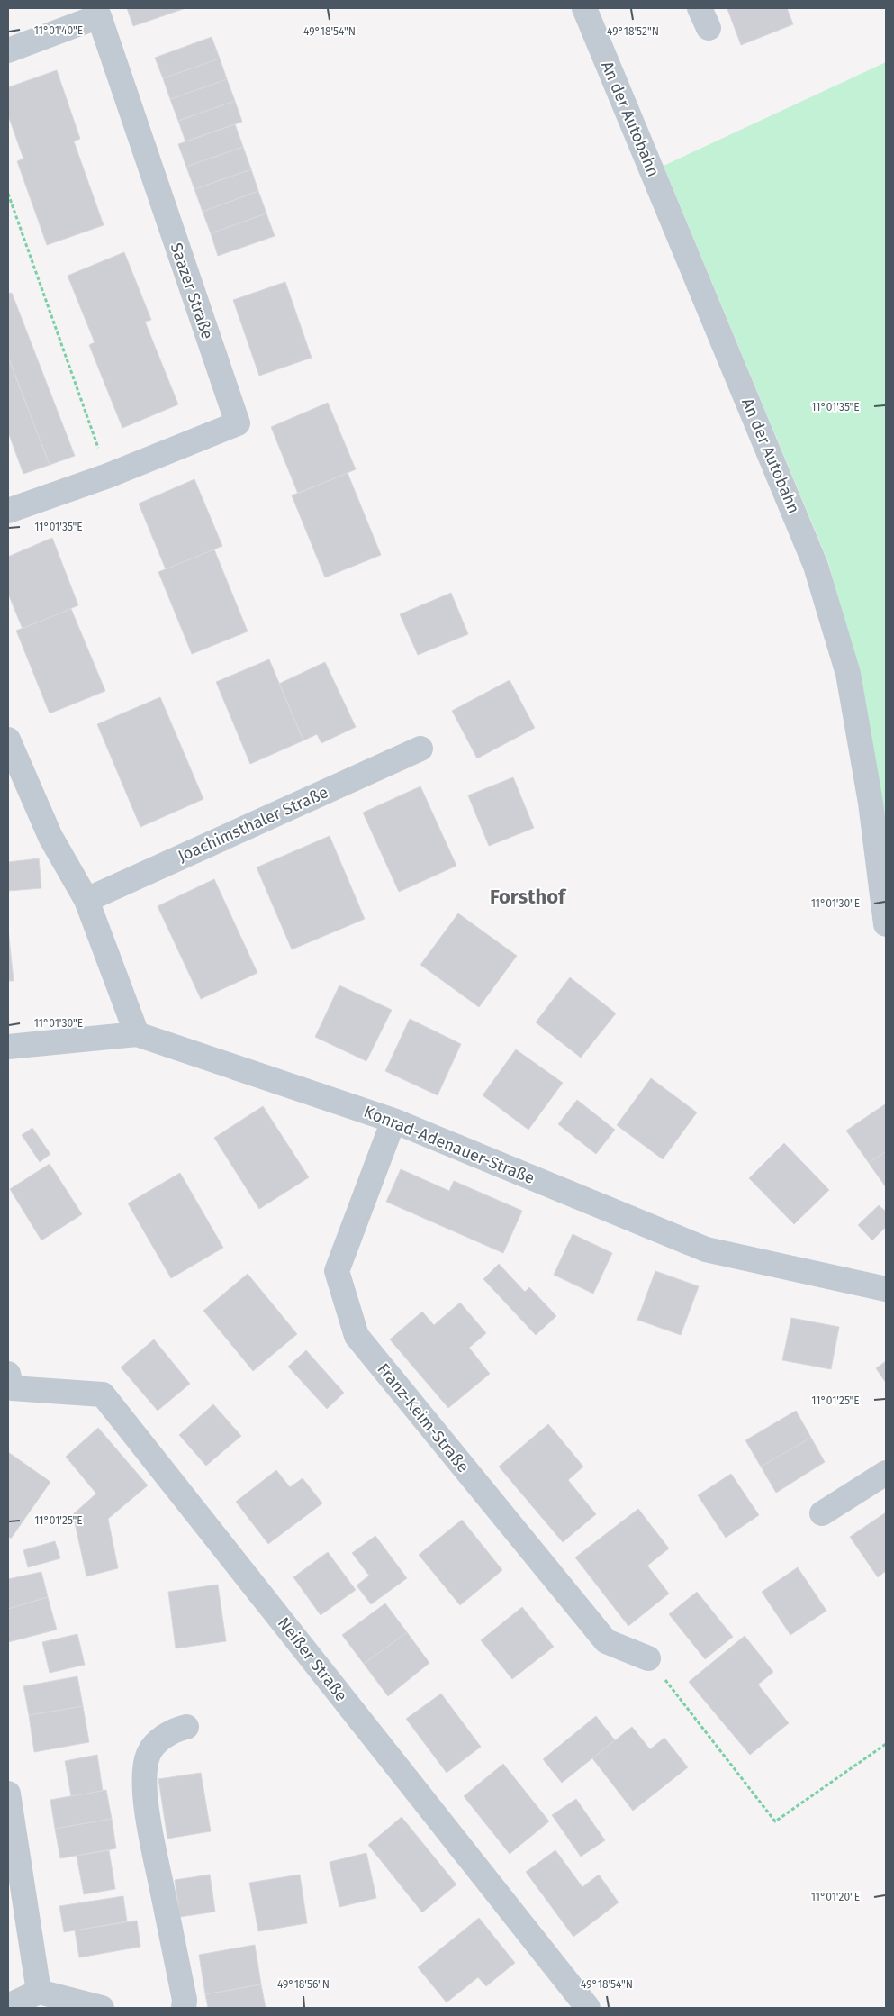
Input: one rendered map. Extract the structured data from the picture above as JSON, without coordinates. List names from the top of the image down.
{
  "streets": {
    "street": [
      "An der Autobahn",
      "Saazer Straße",
      "Joachimsthaler Straße",
      "Konrad-Adenauer-Straße",
      "Franz-Keim-Straße",
      "Neißer Straße"
    ]
  },
  "crossings": [
    ["Konrad-Adenauer-Straße", "Franz-Keim-Straße"]
  ],
  "districts": ["Forsthof"],
  "coordinates": [
    "11°01'40\"E",
    "49°18'54\"N",
    "49°18'52\"N",
    "11°01'35\"E",
    "11°01'30\"E",
    "11°01'25\"E",
    "11°01'20\"E",
    "49°18'56\"N"
  ]
}
